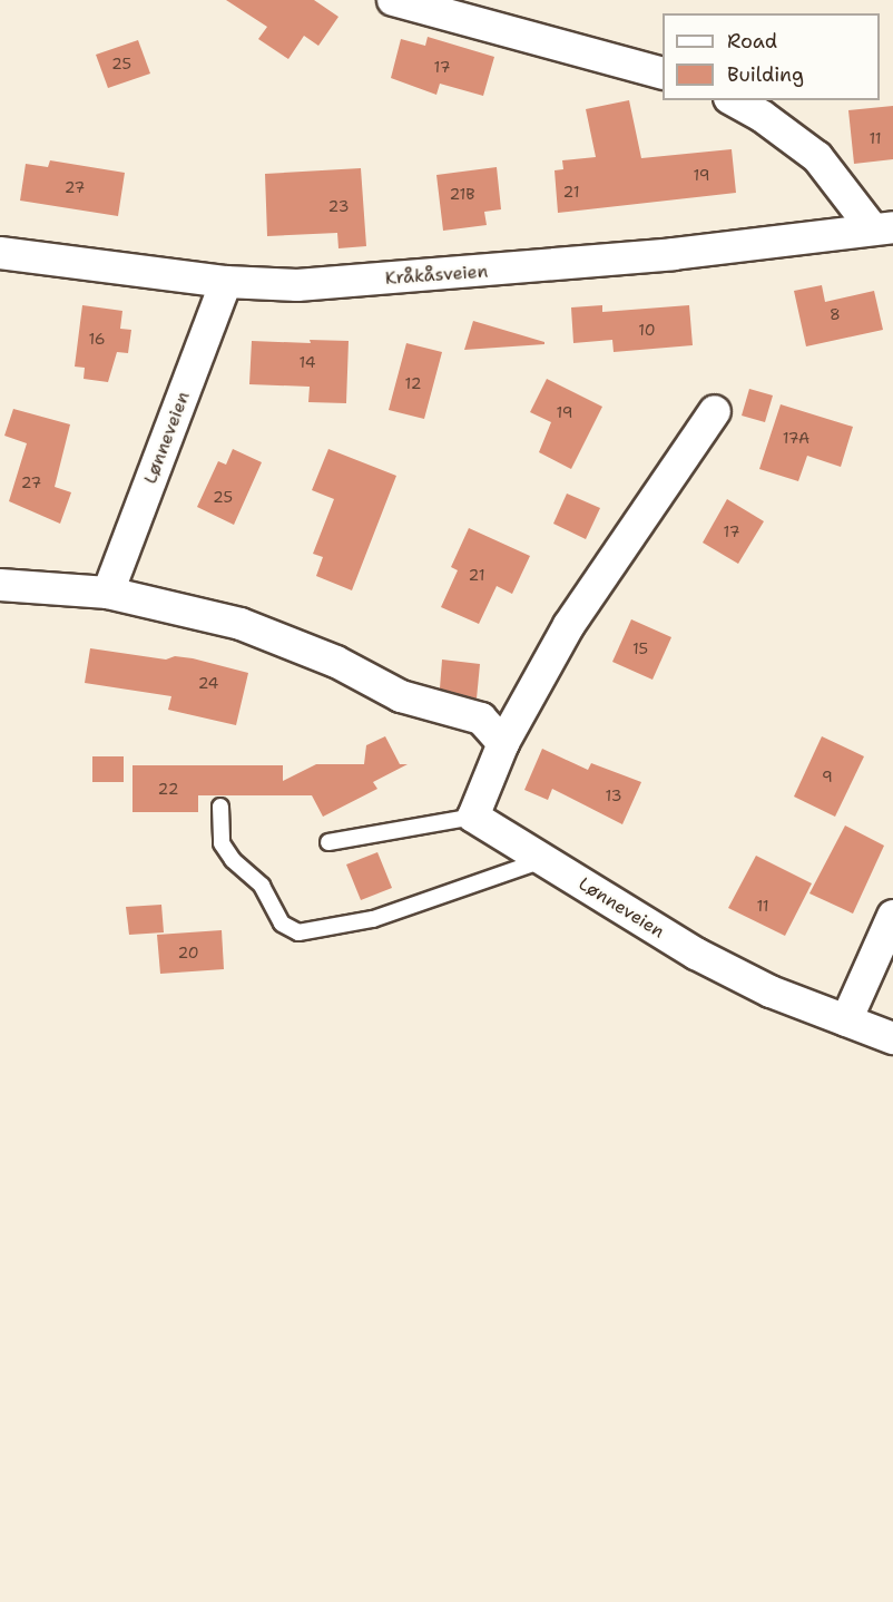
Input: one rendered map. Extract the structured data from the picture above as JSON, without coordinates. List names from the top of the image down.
{
  "streets": {
    "street": ["Kråkåsveien", "Lønneveien"]
  },
  "crossings": [
    ["Kråkåsveien", "Lønneveien"]
  ],
  "house_numbers": [
    "25",
    "17",
    "11",
    "19",
    "27",
    "21",
    "21B",
    "23",
    "8",
    "10",
    "16",
    "14",
    "12",
    "19",
    "17A",
    "27",
    "25",
    "17",
    "21",
    "15",
    "24",
    "9",
    "22",
    "13",
    "11",
    "20"
  ],
  "legend": ["Road", "Building"]
}
